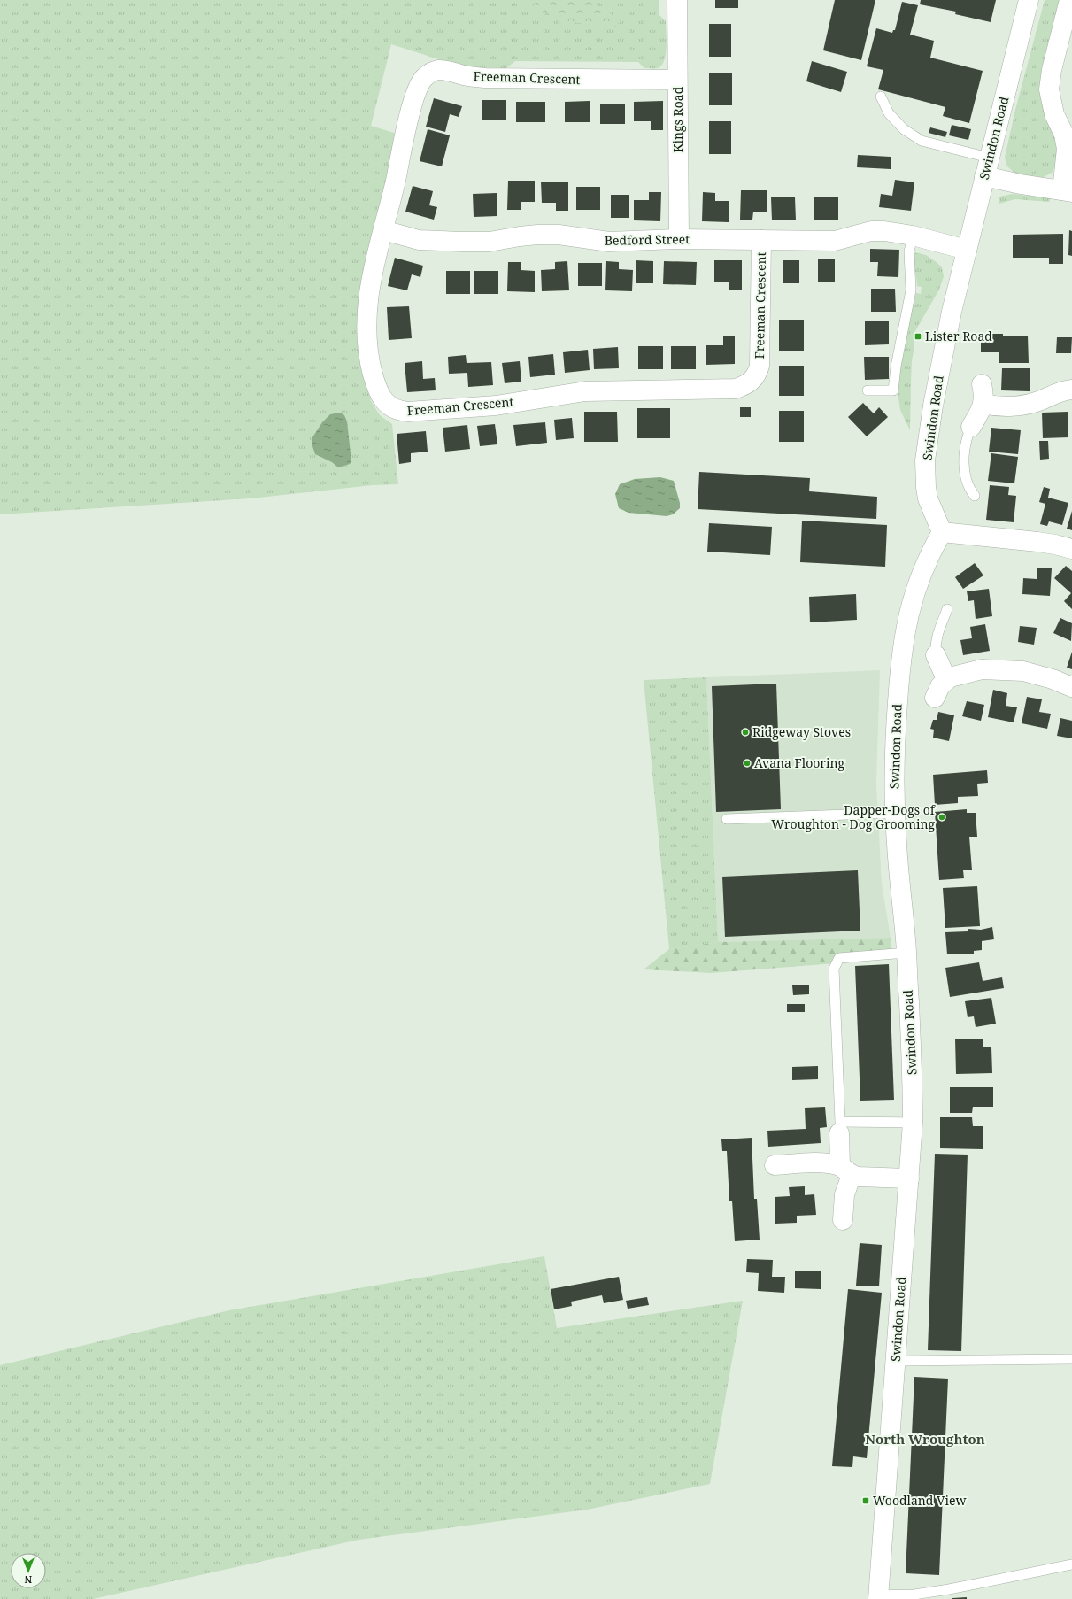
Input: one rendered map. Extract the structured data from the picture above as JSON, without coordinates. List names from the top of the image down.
{
  "streets": {
    "street": [
      "Freeman Crescent",
      "Kings Road",
      "Swindon Road",
      "Bedford Street"
    ]
  },
  "crossings": [
    ["Freeman Crescent", "Kings Road"],
    ["Freeman Crescent", "Bedford Street"],
    ["Kings Road", "Bedford Street"],
    ["Swindon Road", "Bedford Street"]
  ],
  "districts": ["North Wroughton"],
  "places": {
    "transit": ["Lister Road", "Woodland View"],
    "other": ["Ridgeway Stoves", "Avana Flooring", "Dapper-Dogs of Wroughton - Dog Grooming"]
  },
  "north": "bottom"
}
